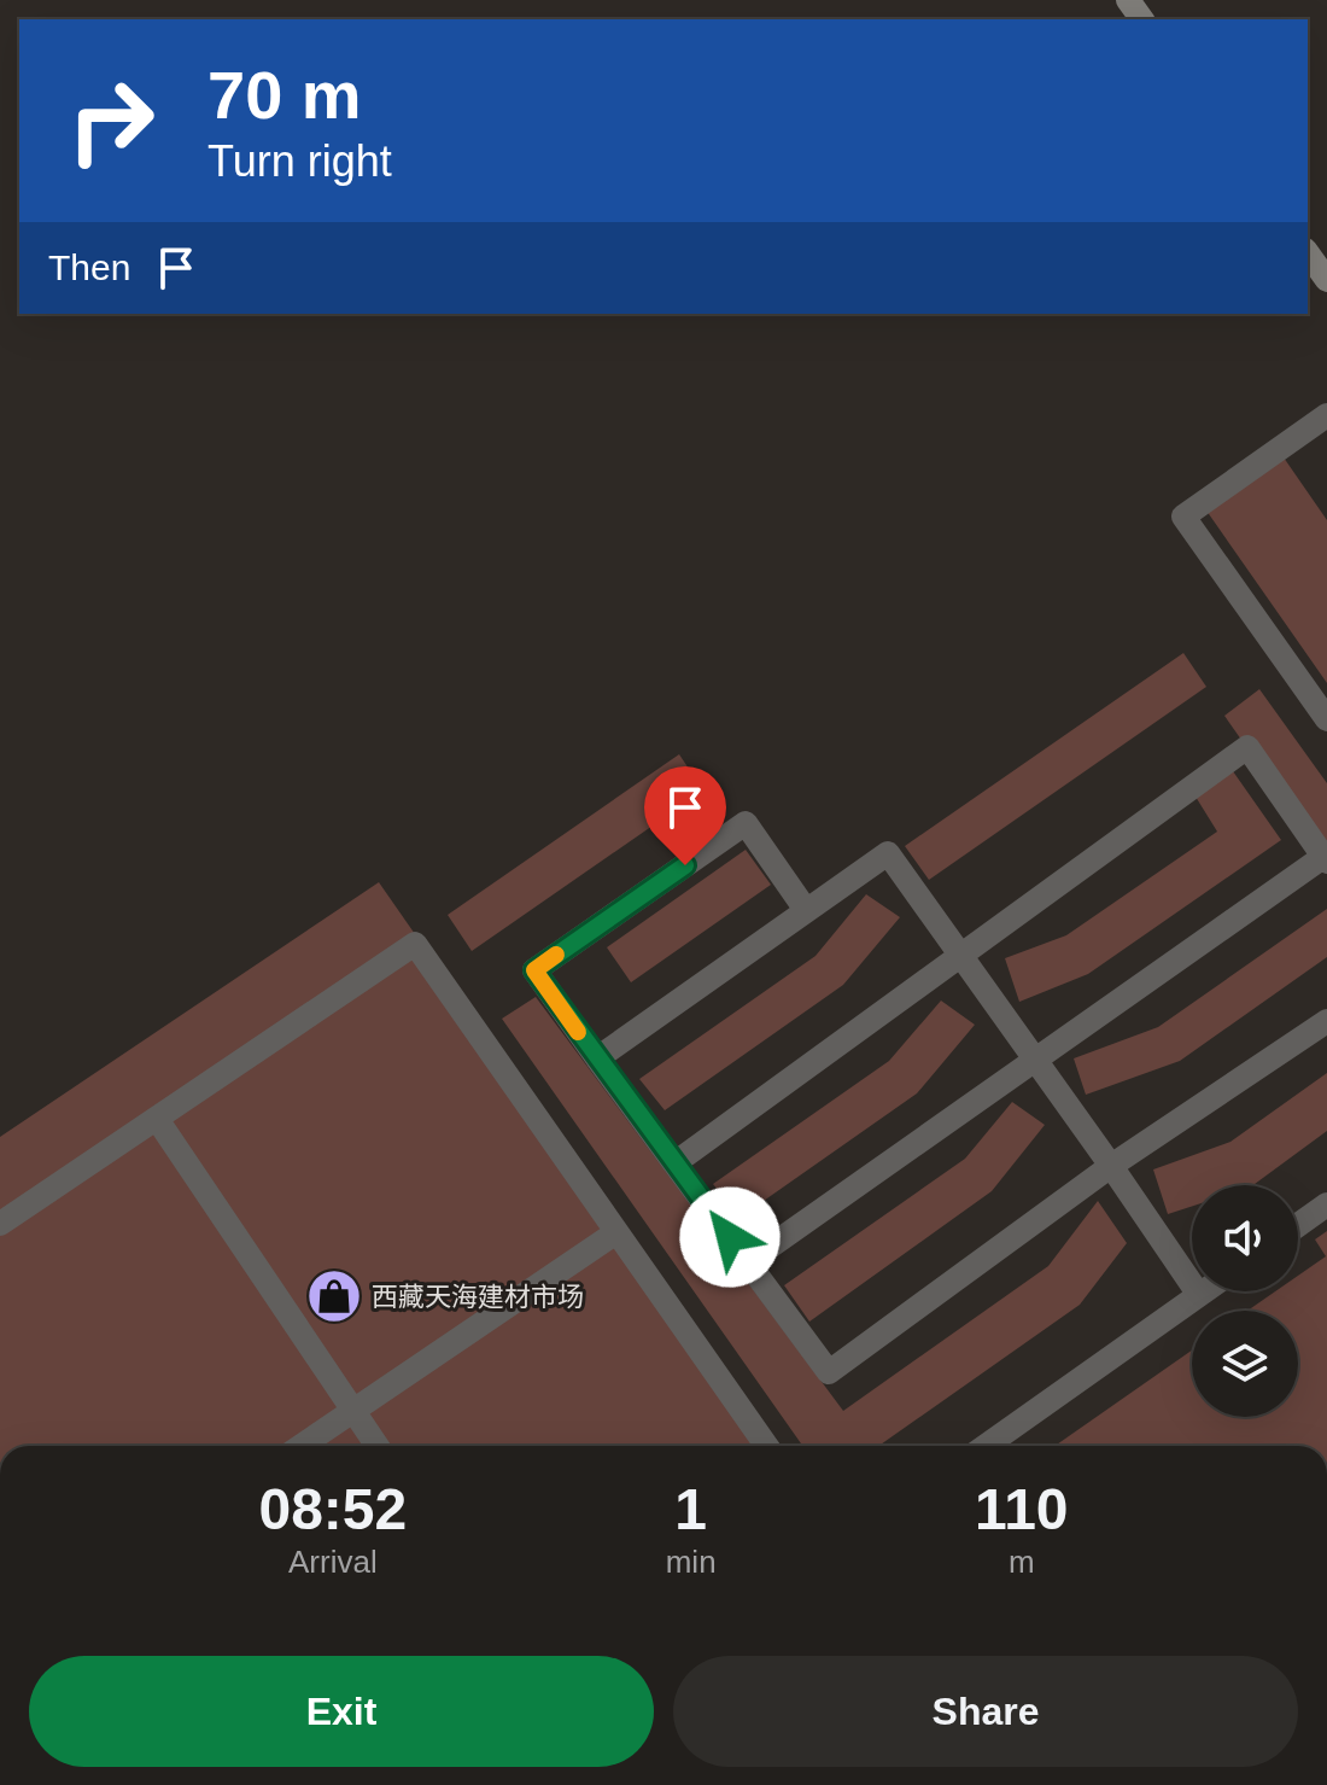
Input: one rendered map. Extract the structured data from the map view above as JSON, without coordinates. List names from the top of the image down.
{
  "places": {
    "shop": ["西藏天海建材市场"]
  },
  "page": {
    "turn": ["70 m", "Turn right"],
    "then": "Then",
    "eta": [
      "08:52",
      "Arrival",
      "1",
      "min",
      "110",
      "m"
    ],
    "buttons": ["Exit", "Share"]
  }
}
